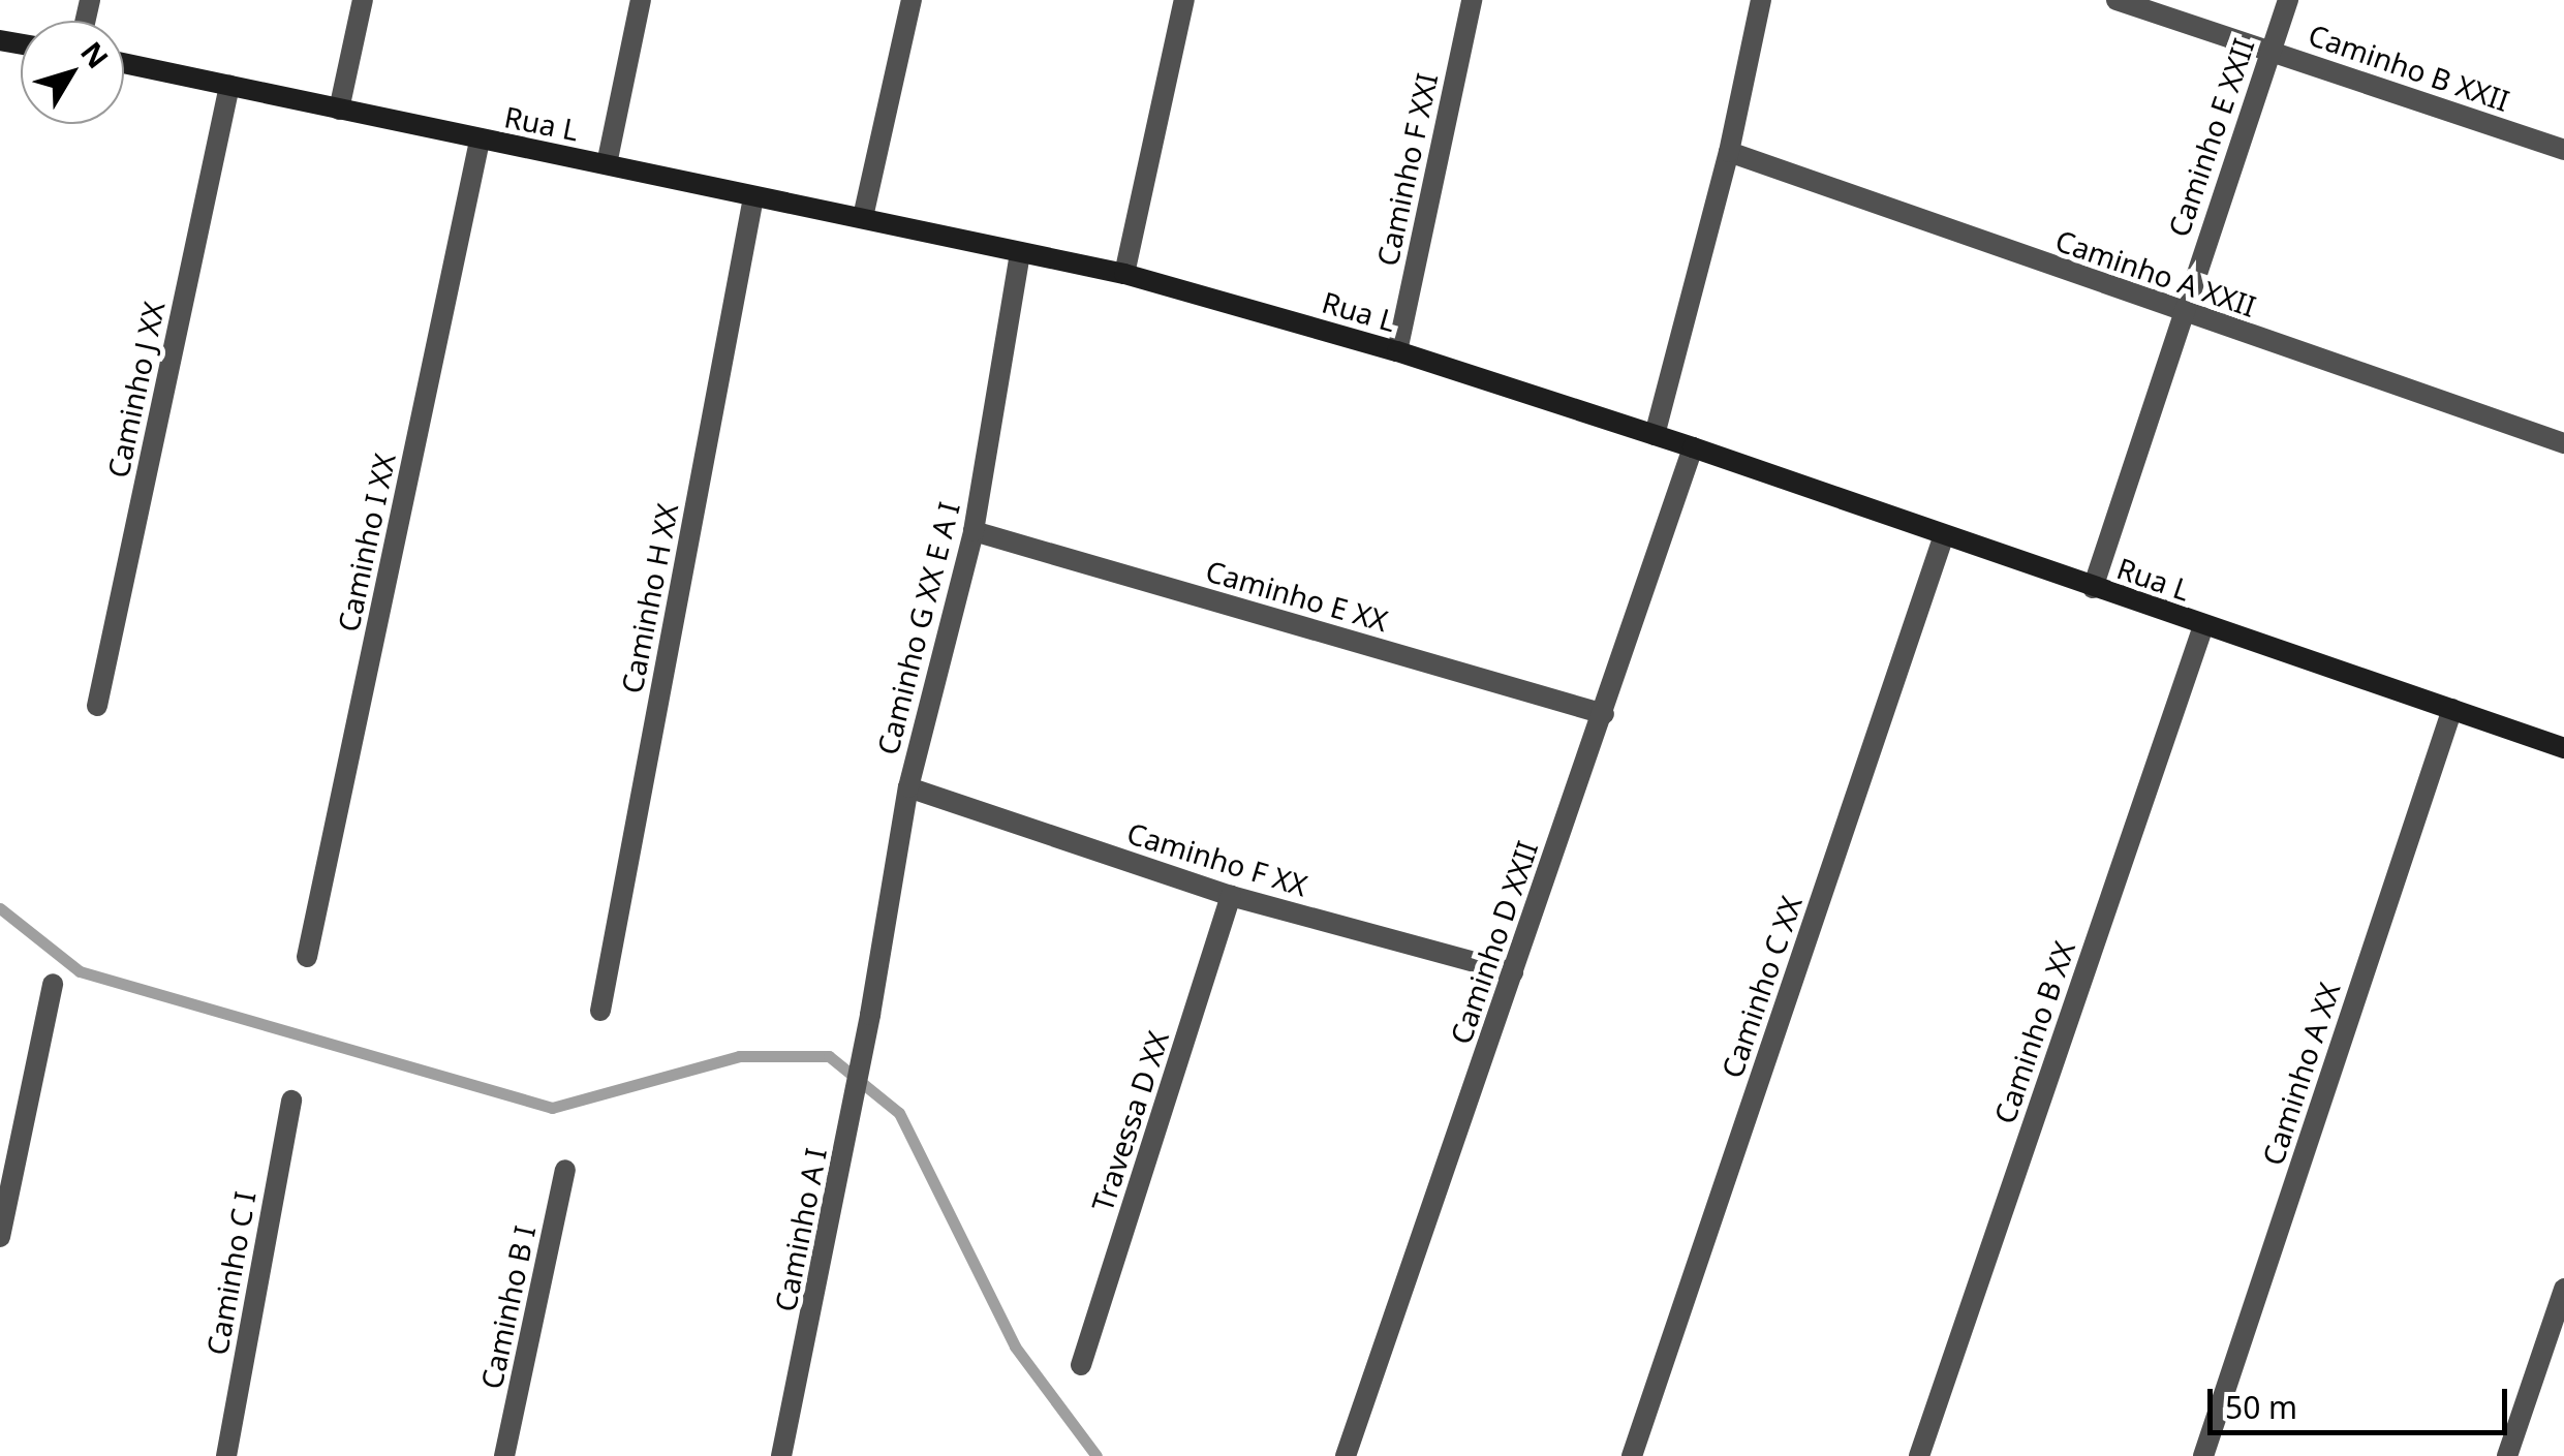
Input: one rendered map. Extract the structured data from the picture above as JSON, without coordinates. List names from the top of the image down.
{
  "streets": {
    "street": [
      "Caminho B XXII",
      "Rua L",
      "Caminho E XXII",
      "Caminho F XXI",
      "Caminho A XXII",
      "Caminho J XX",
      "Caminho I XX",
      "Caminho E XX",
      "Caminho H XX",
      "Caminho G XX E A I",
      "Caminho F XX",
      "Caminho D XXII",
      "Caminho C XX",
      "Caminho B XX",
      "Caminho A XX",
      "Travessa D XX",
      "Caminho A I",
      "Caminho C I",
      "Caminho B I"
    ]
  },
  "crossings": [
    ["Caminho B XXII", "Caminho E XXII"],
    ["Rua L", "Caminho E XXII"],
    ["Rua L", "Caminho F XXI"],
    ["Rua L", "Caminho J XX"],
    ["Rua L", "Caminho I XX"],
    ["Rua L", "Caminho H XX"],
    ["Rua L", "Caminho G XX E A I"],
    ["Rua L", "Caminho D XXII"],
    ["Rua L", "Caminho C XX"],
    ["Rua L", "Caminho B XX"],
    ["Rua L", "Caminho A XX"],
    ["Caminho E XXII", "Caminho A XXII"],
    ["Caminho E XX", "Caminho G XX E A I"],
    ["Caminho E XX", "Caminho D XXII"],
    ["Caminho G XX E A I", "Caminho F XX"],
    ["Caminho G XX E A I", "Caminho A I"],
    ["Caminho F XX", "Caminho D XXII"],
    ["Caminho F XX", "Travessa D XX"]
  ],
  "scale_bar": "50 m",
  "north": "top right"
}
